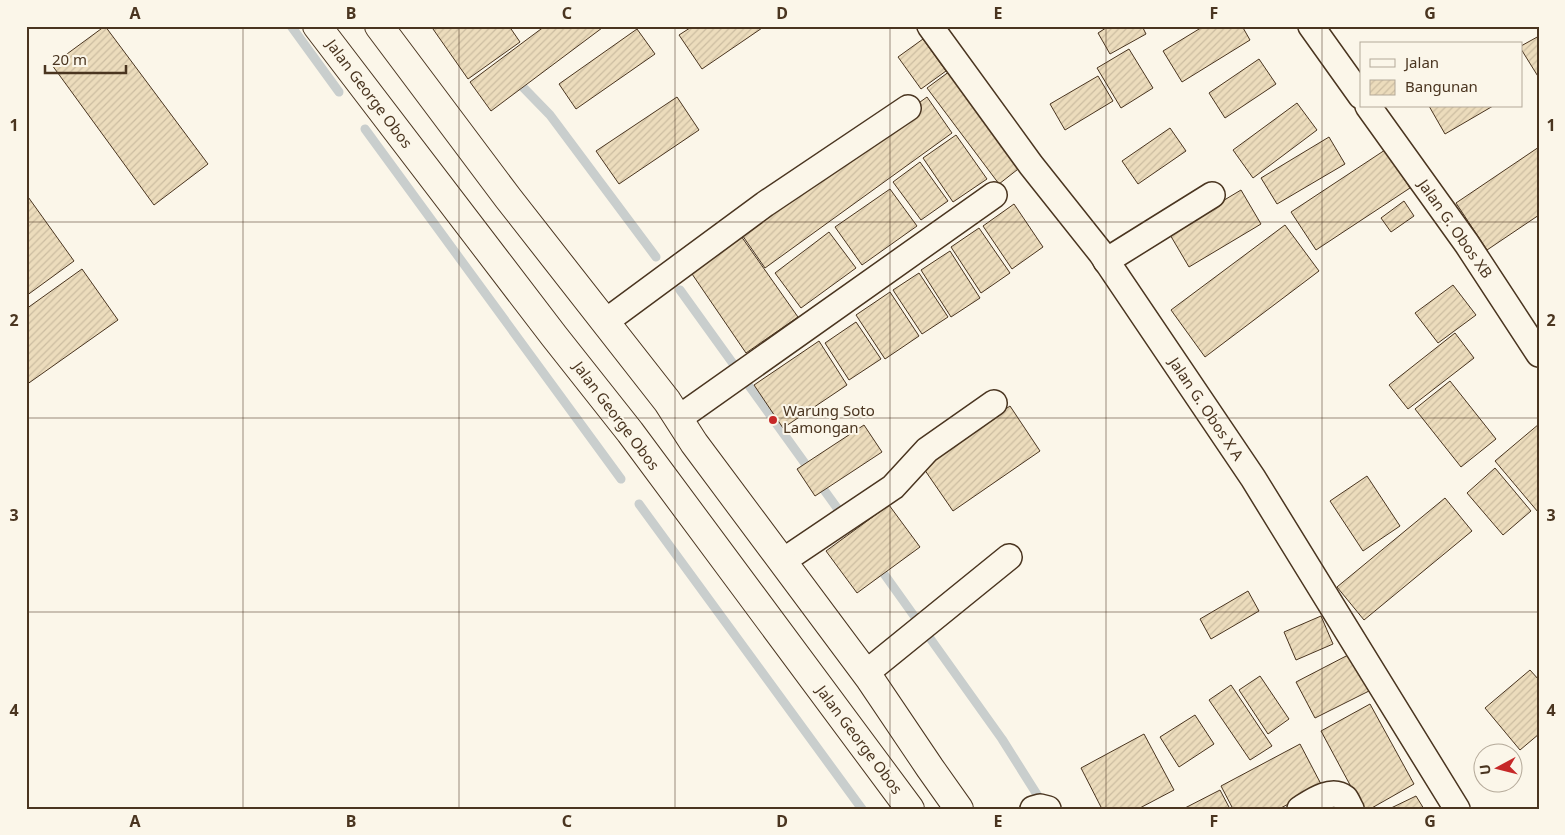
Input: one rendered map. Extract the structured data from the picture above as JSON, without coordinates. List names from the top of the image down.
{
  "streets": {
    "main road": ["Jalan George Obos"],
    "street": ["Jalan G. Obos XB", "Jalan G. Obos X A"]
  },
  "places": ["Warung Soto Lamongan"],
  "legend": ["Jalan", "Bangunan"],
  "scale_bar": "20 m",
  "north": "left",
  "grid": {
    "columns": [
      "A",
      "B",
      "C",
      "D",
      "E",
      "F",
      "G"
    ],
    "rows": [
      "1",
      "2",
      "3",
      "4"
    ]
  }
}
